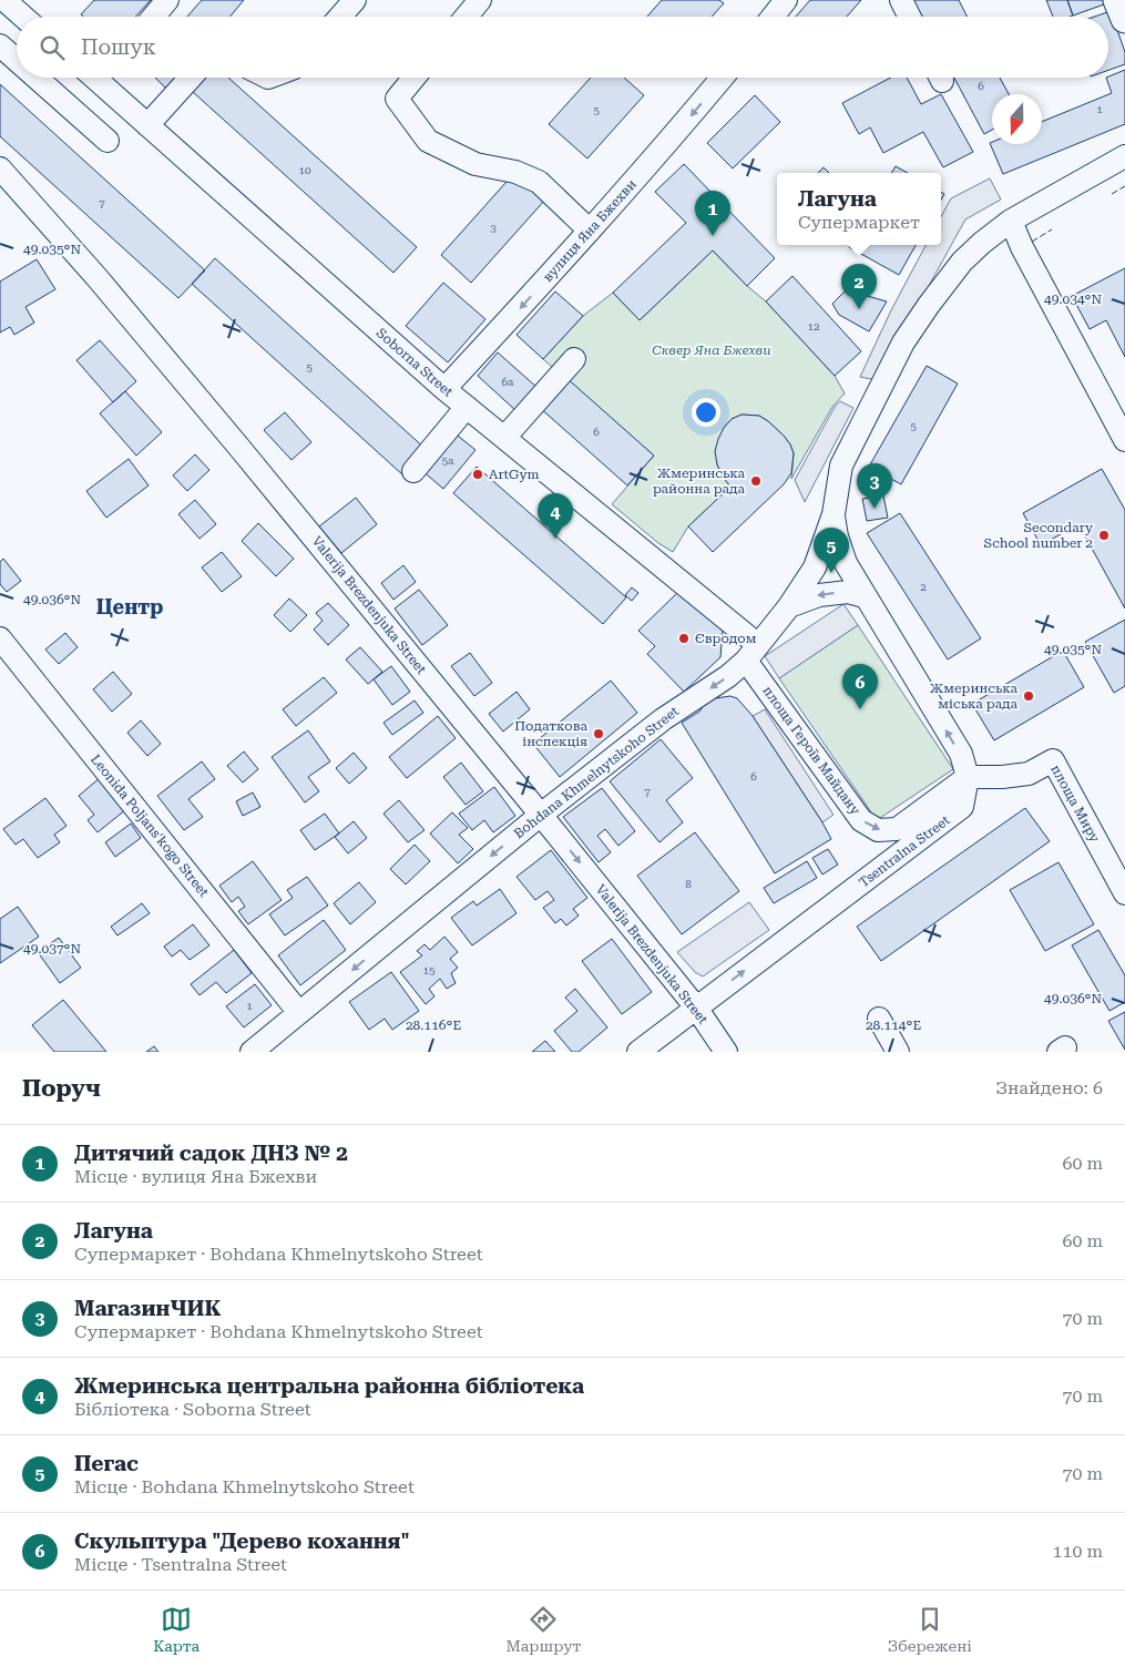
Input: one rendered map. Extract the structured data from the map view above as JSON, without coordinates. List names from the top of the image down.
{
  "streets": {
    "street": [
      "вулиця Яна Бжехви",
      "Soborna Street",
      "Valerija Brezdenjuka Street",
      "площа Героїв Майдану",
      "Bohdana Khmelnytskoho Street",
      "площа Миру",
      "Leonida Poljans'kogo Street",
      "Tsentralna Street"
    ]
  },
  "crossings": [
    ["вулиця Яна Бжехви", "Soborna Street"],
    ["Soborna Street", "площа Героїв Майдану"],
    ["Soborna Street", "Bohdana Khmelnytskoho Street"],
    ["Valerija Brezdenjuka Street", "Bohdana Khmelnytskoho Street"],
    ["Valerija Brezdenjuka Street", "Tsentralna Street"],
    ["площа Героїв Майдану", "Bohdana Khmelnytskoho Street"],
    ["площа Героїв Майдану", "площа Миру"],
    ["площа Героїв Майдану", "Tsentralna Street"],
    ["Bohdana Khmelnytskoho Street", "Leonida Poljans'kogo Street"],
    ["площа Миру", "Tsentralna Street"]
  ],
  "one_way": ["вулиця Яна Бжехви", "Bohdana Khmelnytskoho Street", "Tsentralna Street"],
  "districts": ["Центр"],
  "parks": ["Сквер Яна Бжехви"],
  "places": [
    "ArtGym",
    "Жмеринська районна рада",
    "Secondary School number 2",
    "Євродом",
    "Жмеринська міська рада",
    "Податкова інспекція"
  ],
  "house_numbers": [
    "6",
    "1",
    "5",
    "10",
    "7",
    "3",
    "12",
    "5",
    "6а",
    "5",
    "6",
    "5а",
    "2",
    "6",
    "7",
    "8",
    "15",
    "1"
  ],
  "north": "bottom",
  "page": {
    "search": "Пошук",
    "popup": ["Лагуна", "Супермаркет"],
    "pins": [
      "1",
      "2",
      "3",
      "4",
      "5",
      "6"
    ],
    "heading": ["Поруч", "Знайдено: 6"],
    "list": [
      {
        "mark": "1",
        "name": "Дитячий садок ДНЗ № 2",
        "note": "Місце · вулиця Яна Бжехви",
        "value": "60 m"
      },
      {
        "mark": "2",
        "name": "Лагуна",
        "note": "Супермаркет · Bohdana Khmelnytskoho Street",
        "value": "60 m"
      },
      {
        "mark": "3",
        "name": "МагазинЧИК",
        "note": "Супермаркет · Bohdana Khmelnytskoho Street",
        "value": "70 m"
      },
      {
        "mark": "4",
        "name": "Жмеринська центральна районна бібліотека",
        "note": "Бібліотека · Soborna Street",
        "value": "70 m"
      },
      {
        "mark": "5",
        "name": "Пегас",
        "note": "Місце · Bohdana Khmelnytskoho Street",
        "value": "70 m"
      },
      {
        "mark": "6",
        "name": "Скульптура \"Дерево кохання\"",
        "note": "Місце · Tsentralna Street",
        "value": "110 m"
      }
    ],
    "nav": ["Карта", "Маршрут", "Збережені"]
  },
  "coordinates": [
    "49.035°N",
    "49.034°N",
    "49.036°N",
    "49.037°N",
    "28.116°E",
    "28.114°E"
  ]
}
